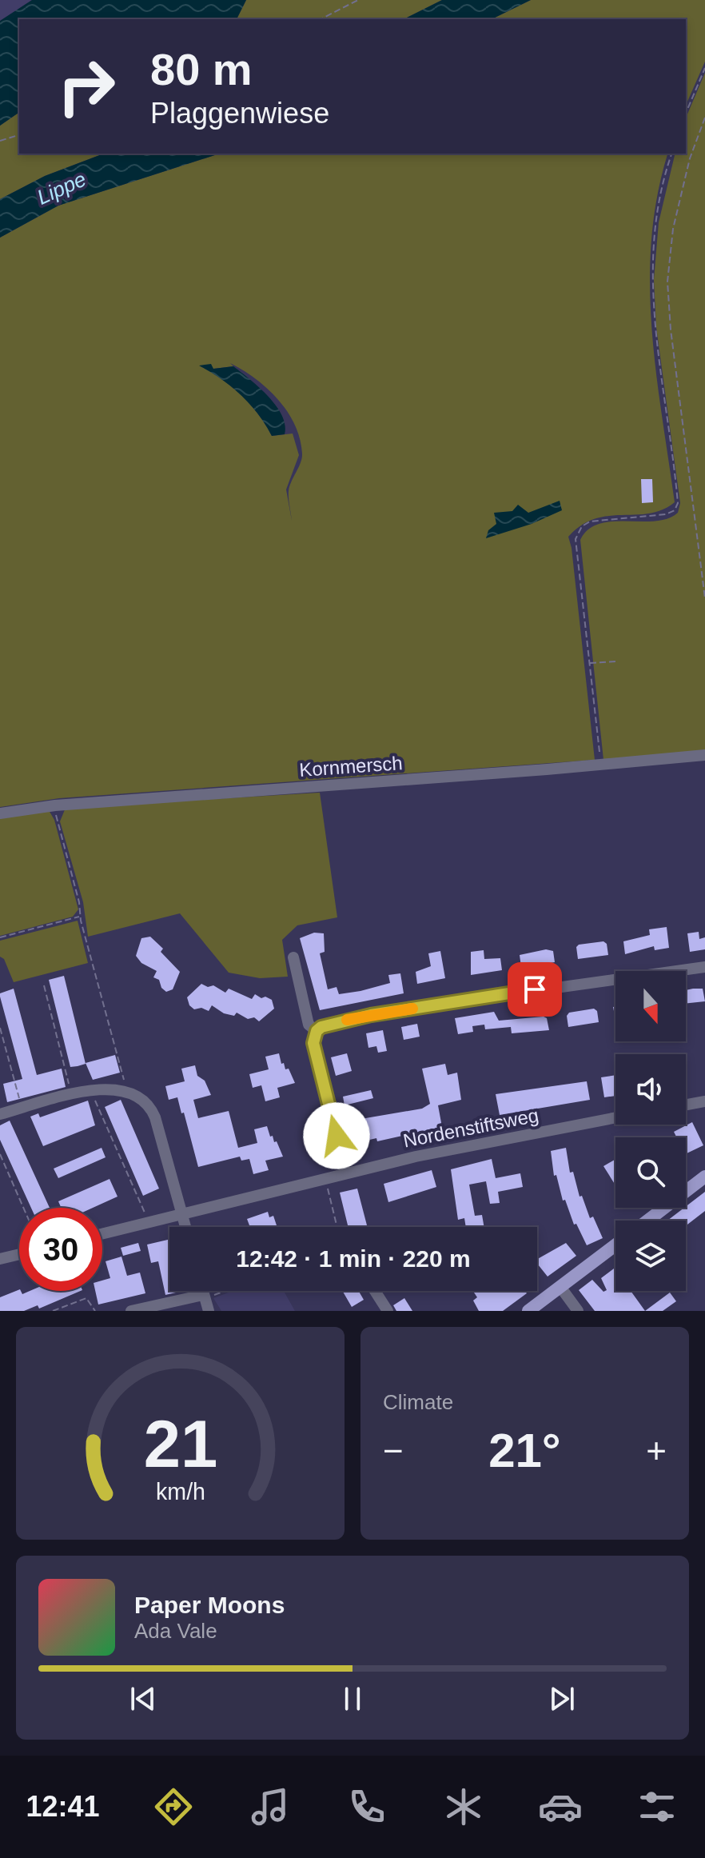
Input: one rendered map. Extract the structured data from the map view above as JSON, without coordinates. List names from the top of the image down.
{
  "streets": {
    "street": ["Kornmersch", "Nordenstiftsweg"]
  },
  "water": ["Lippe"],
  "north": "bottom",
  "page": {
    "turn": ["80 m", "Plaggenwiese"],
    "limit": "30",
    "trip": "12:42 · 1 min · 220 m",
    "tile": "Climate",
    "heat": ["−", "21°", "+"],
    "song": ["Paper Moons", "Ada Vale"],
    "tabs": "12:41",
    "gauge": ["21", "km/h"]
  }
}
